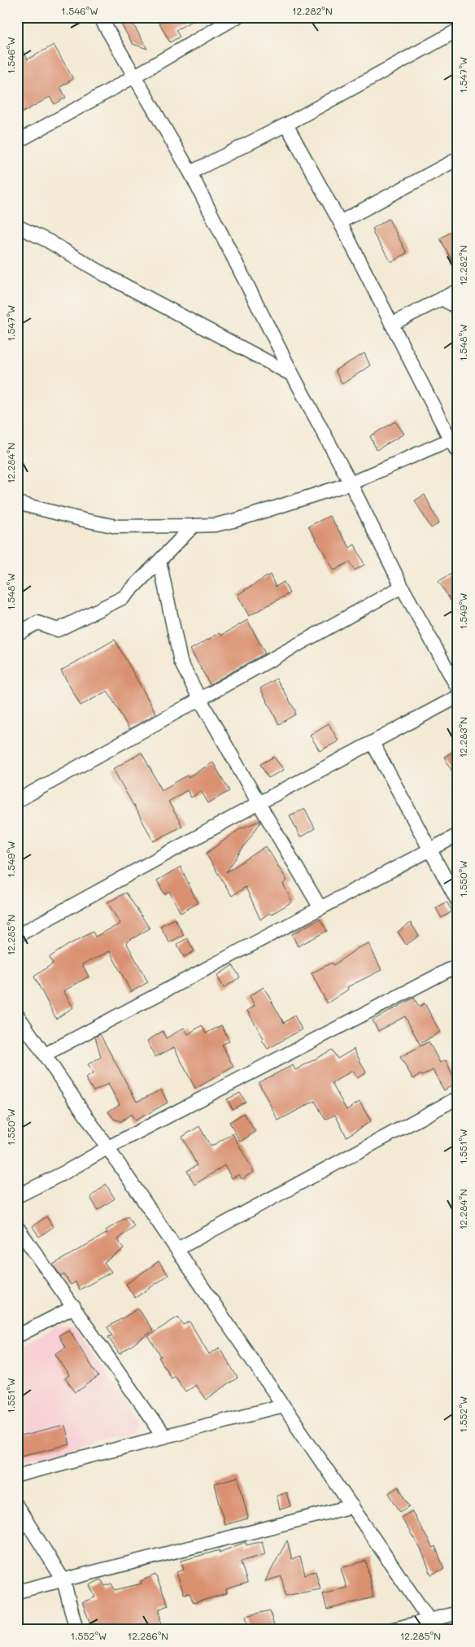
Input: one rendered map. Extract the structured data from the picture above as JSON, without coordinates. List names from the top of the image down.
{
  "coordinates": [
    "1.546°W",
    "12.282°N",
    "1.547°W",
    "1.548°W",
    "12.284°N",
    "1.549°W",
    "12.283°N",
    "1.550°W",
    "12.285°N",
    "1.551°W",
    "1.552°W",
    "12.286°N"
  ]
}
